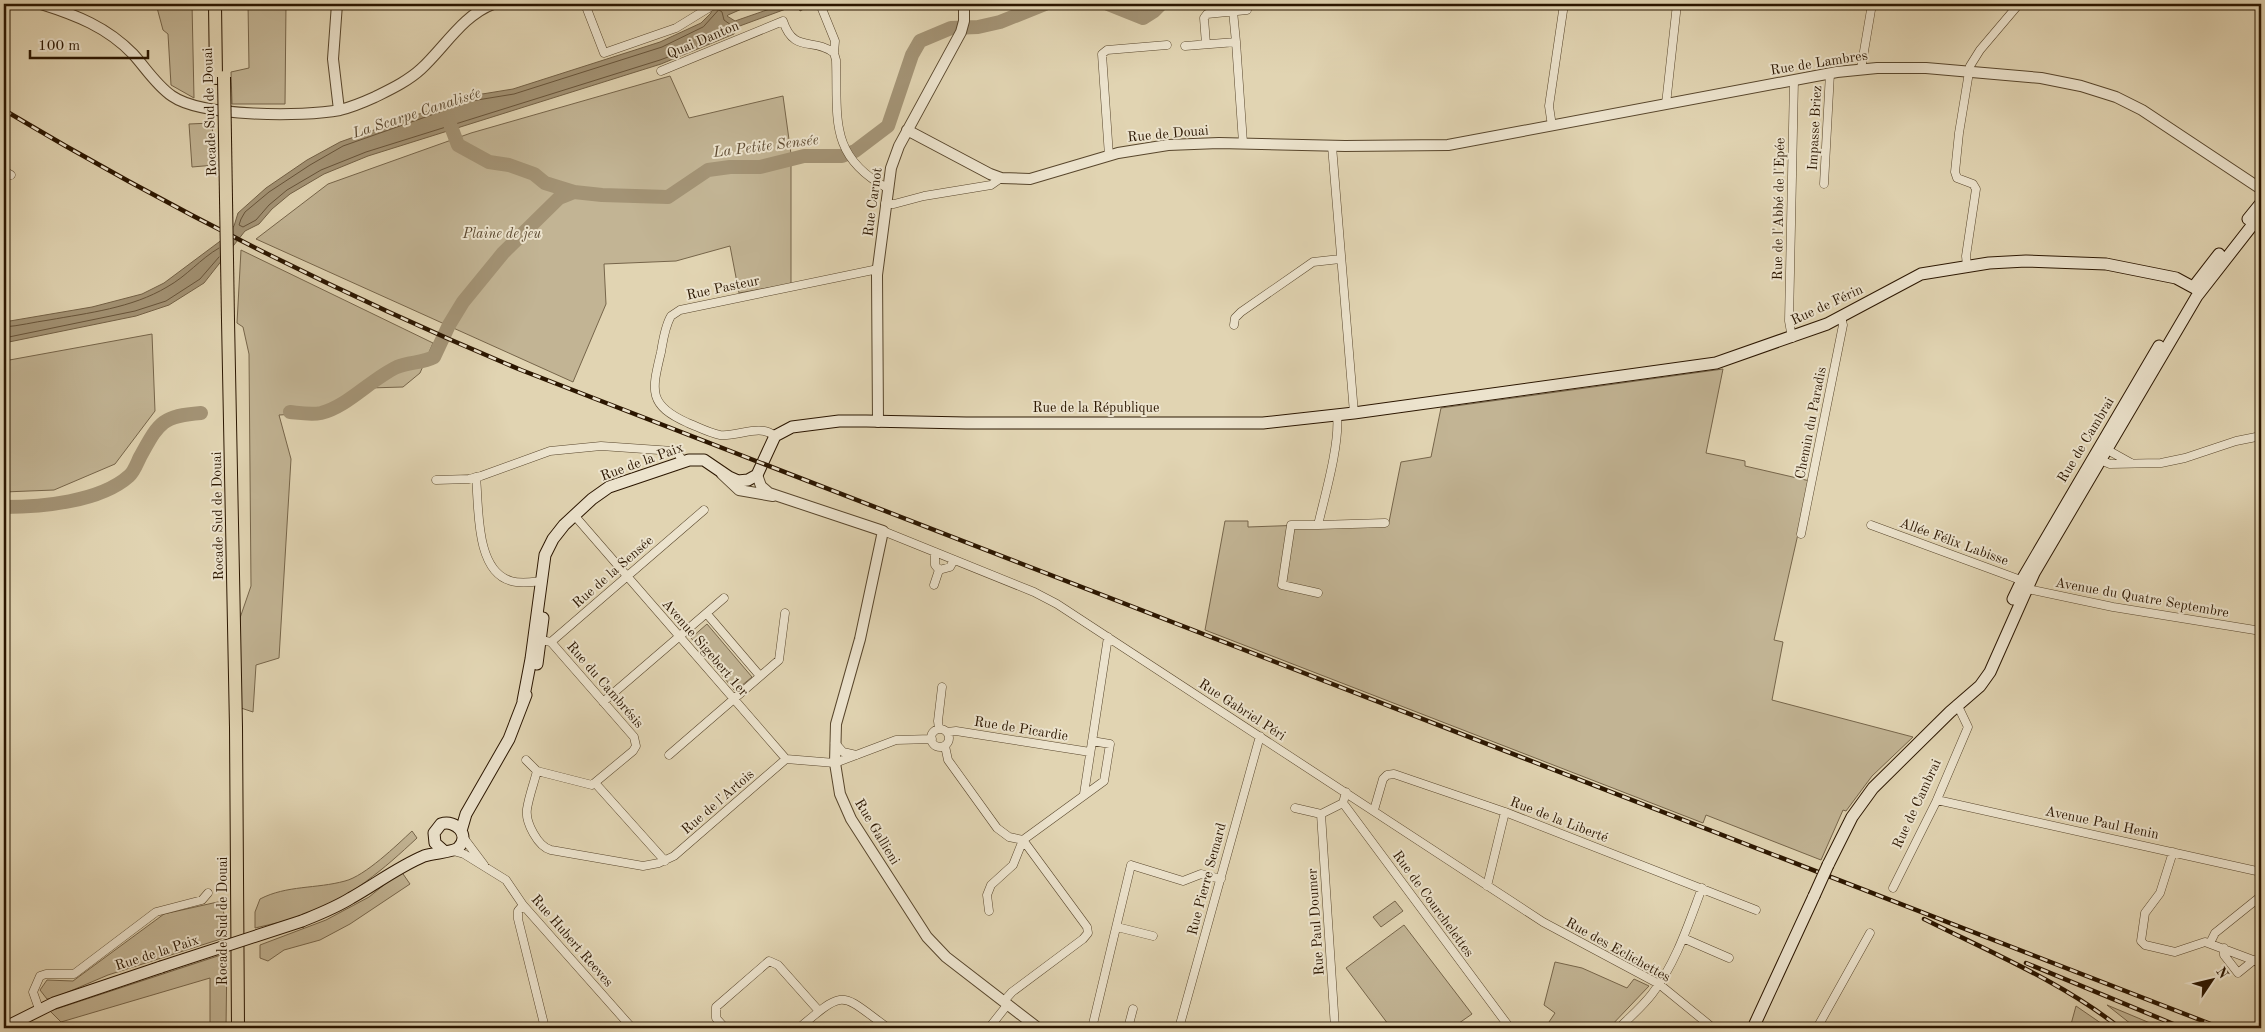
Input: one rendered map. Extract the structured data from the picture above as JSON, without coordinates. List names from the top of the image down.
{
  "streets": {
    "highway": ["Rocade Sud de Douai"],
    "main road": [
      "Rue de Férin",
      "Rue de la République",
      "Rue de Cambrai",
      "Rue de la Paix"
    ],
    "street": [
      "Quai Danton",
      "Rue de Lambres",
      "Impasse Briez",
      "Rue de Douai",
      "Rue Carnot",
      "Rue de l'Abbé de l'Epée",
      "Rue Pasteur",
      "Chemin du Paradis",
      "Allée Félix Labisse",
      "Rue de la Sensée",
      "Avenue du Quatre Septembre",
      "Avenue Sigebert 1er",
      "Rue du Cambrésis",
      "Rue Gabriel Péri",
      "Rue de Picardie",
      "Rue de l'Artois",
      "Rue de la Liberté",
      "Avenue Paul Henin",
      "Rue Gallieni",
      "Rue Pierre Semard",
      "Rue de Courchelettes",
      "Rue Paul Doumer",
      "Rue Hubert Reeves",
      "Rue des Eclichettes"
    ]
  },
  "crossings": [
    ["Rue de Lambres", "Impasse Briez"],
    ["Rue de Lambres", "Rue de Douai"],
    ["Rue de Lambres", "Rue de l'Abbé de l'Epée"],
    ["Rue de Douai", "Rue Carnot"],
    ["Rue Carnot", "Rue Pasteur"],
    ["Rue Carnot", "Rue de la République"],
    ["Rue de l'Abbé de l'Epée", "Rue de Férin"],
    ["Rue Pasteur", "Rue de la République"],
    ["Rue de Férin", "Rue de la République"],
    ["Rue de Férin", "Chemin du Paradis"],
    ["Rue de Férin", "Rue de Cambrai"],
    ["Rue de Cambrai", "Allée Félix Labisse"],
    ["Rue de Cambrai", "Avenue du Quatre Septembre"],
    ["Rue de Cambrai", "Avenue Paul Henin"],
    ["Rue de la Paix", "Rue de la Sensée"],
    ["Rue de la Paix", "Avenue Sigebert 1er"],
    ["Rue de la Paix", "Rue du Cambrésis"],
    ["Rue de la Paix", "Rue Hubert Reeves"],
    ["Allée Félix Labisse", "Avenue du Quatre Septembre"],
    ["Rue de la Sensée", "Avenue Sigebert 1er"],
    ["Rue de la Sensée", "Rue du Cambrésis"],
    ["Avenue Sigebert 1er", "Rue de l'Artois"],
    ["Rue Gabriel Péri", "Rue de la Liberté"],
    ["Rue Gabriel Péri", "Rue Gallieni"],
    ["Rue Gabriel Péri", "Rue Pierre Semard"],
    ["Rue Gabriel Péri", "Rue des Eclichettes"]
  ],
  "water": ["La Scarpe Canalisée", "La Petite Sensée"],
  "parks": ["Plaine de jeu"],
  "scale_bar": "100 m",
  "north": "top right"
}
